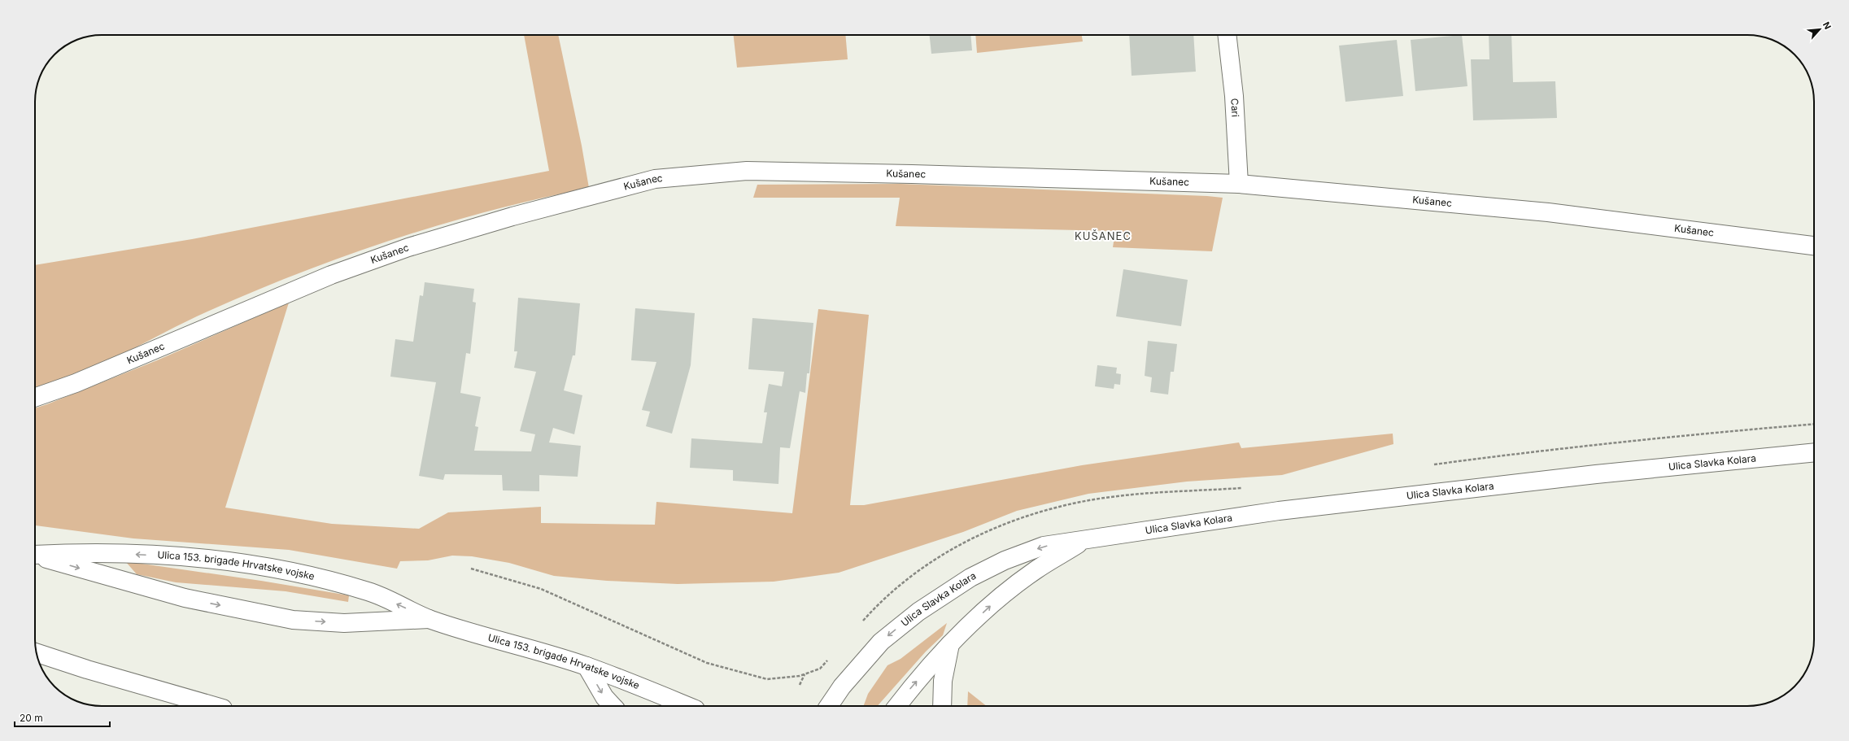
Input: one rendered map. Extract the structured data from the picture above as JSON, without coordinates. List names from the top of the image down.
{
  "streets": {
    "main road": [
      "Cari",
      "Kušanec",
      "Ulica Slavka Kolara",
      "Ulica 153. brigade Hrvatske vojske"
    ]
  },
  "crossings": [
    ["Cari", "Kušanec"]
  ],
  "districts": ["KUŠANEC"],
  "scale_bar": "20 m",
  "north": "top right"
}
